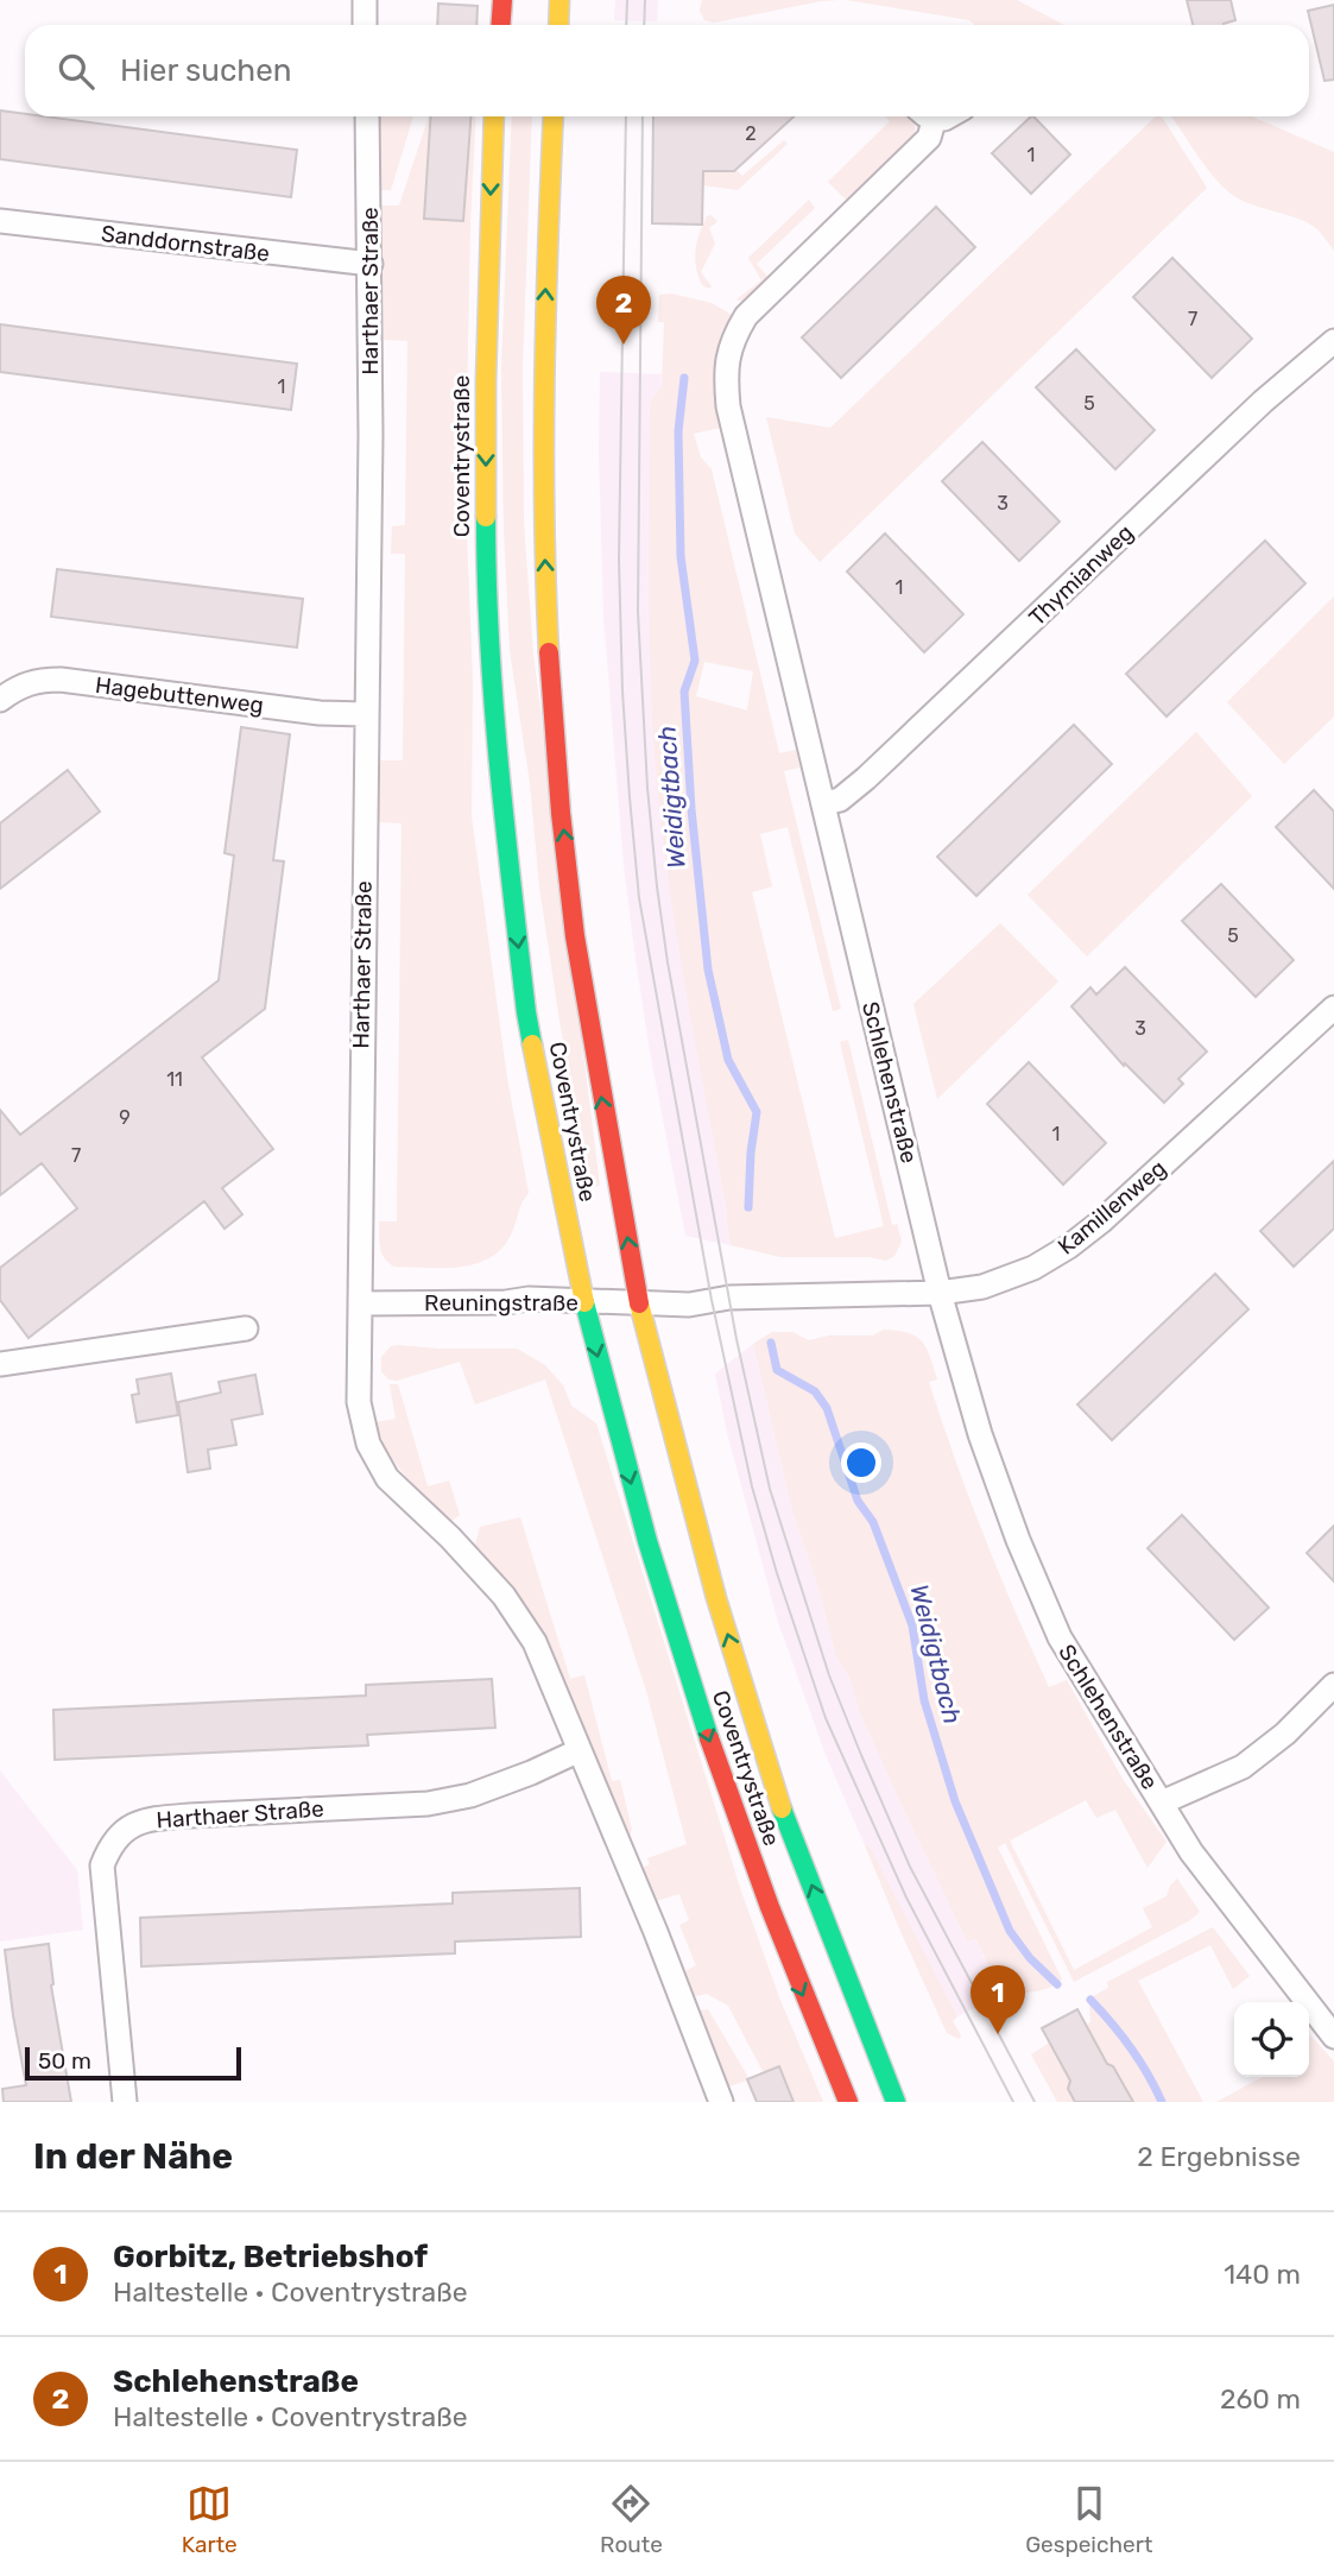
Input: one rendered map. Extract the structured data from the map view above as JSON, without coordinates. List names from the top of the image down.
{
  "streets": {
    "main road": ["Coventrystraße"],
    "street": [
      "Sanddornstraße",
      "Harthaer Straße",
      "Thymianweg",
      "Hagebuttenweg",
      "Schlehenstraße",
      "Kamillenweg",
      "Reuningstraße"
    ]
  },
  "crossings": [
    ["Sanddornstraße", "Harthaer Straße"],
    ["Harthaer Straße", "Hagebuttenweg"],
    ["Harthaer Straße", "Reuningstraße"],
    ["Coventrystraße", "Kamillenweg"],
    ["Coventrystraße", "Reuningstraße"],
    ["Thymianweg", "Schlehenstraße"],
    ["Schlehenstraße", "Kamillenweg"],
    ["Kamillenweg", "Reuningstraße"]
  ],
  "water": ["Weidigtbach"],
  "house_numbers": [
    "2",
    "1",
    "7",
    "1",
    "5",
    "3",
    "1",
    "5",
    "3",
    "11",
    "9",
    "1",
    "7"
  ],
  "scale_bar": "50 m",
  "page": {
    "search": "Hier suchen",
    "pins": ["2", "1"],
    "scale": "50 m",
    "heading": ["In der Nähe", "2 Ergebnisse"],
    "list": [
      {
        "mark": "1",
        "name": "Gorbitz, Betriebshof",
        "note": "Haltestelle · Coventrystraße",
        "value": "140 m"
      },
      {
        "mark": "2",
        "name": "Schlehenstraße",
        "note": "Haltestelle · Coventrystraße",
        "value": "260 m"
      }
    ],
    "nav": ["Karte", "Route", "Gespeichert"]
  }
}
